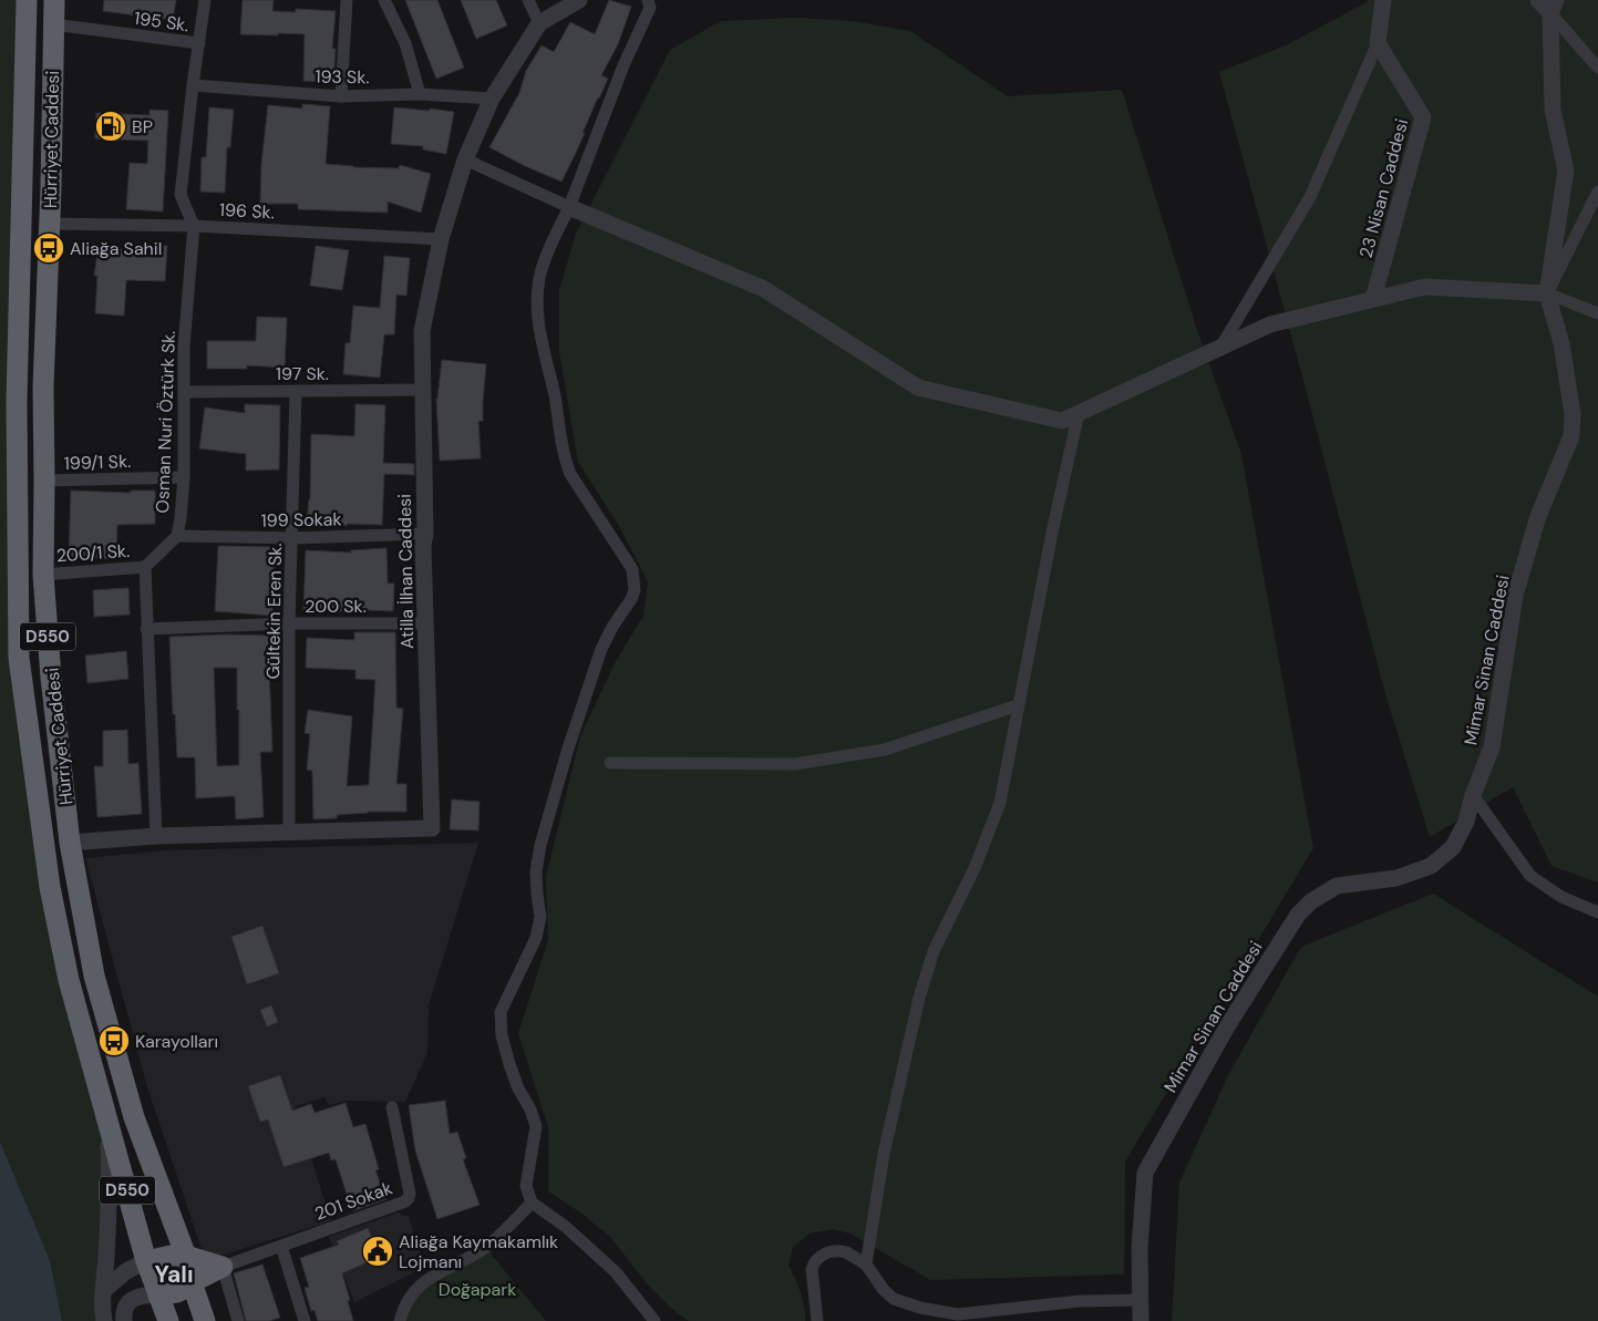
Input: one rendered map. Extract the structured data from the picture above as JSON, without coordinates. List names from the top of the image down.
{
  "streets": {
    "highway": ["Hürriyet Caddesi", "D550"],
    "street": [
      "195 Sk.",
      "193 Sk.",
      "23 Nisan Caddesi",
      "196 Sk.",
      "197 Sk.",
      "Osman Nuri Öztürk Sk.",
      "199/1 Sk.",
      "199 Sokak",
      "200/1 Sk.",
      "Atilla İlhan Caddesi",
      "200 Sk.",
      "Gültekin Eren Sk.",
      "Mimar Sinan Caddesi",
      "201 Sokak"
    ]
  },
  "crossings": [
    ["195 Sk.", "Hürriyet Caddesi"],
    ["195 Sk.", "Osman Nuri Öztürk Sk."],
    ["193 Sk.", "Osman Nuri Öztürk Sk."],
    ["193 Sk.", "Atilla İlhan Caddesi"],
    ["Hürriyet Caddesi", "196 Sk."],
    ["Hürriyet Caddesi", "199/1 Sk."],
    ["Hürriyet Caddesi", "200/1 Sk."],
    ["Hürriyet Caddesi", "Atilla İlhan Caddesi"],
    ["196 Sk.", "Osman Nuri Öztürk Sk."],
    ["196 Sk.", "Atilla İlhan Caddesi"],
    ["197 Sk.", "Osman Nuri Öztürk Sk."],
    ["197 Sk.", "Atilla İlhan Caddesi"],
    ["197 Sk.", "Gültekin Eren Sk."],
    ["Osman Nuri Öztürk Sk.", "199/1 Sk."],
    ["Osman Nuri Öztürk Sk.", "199 Sokak"],
    ["Osman Nuri Öztürk Sk.", "200/1 Sk."],
    ["199 Sokak", "Atilla İlhan Caddesi"],
    ["199 Sokak", "Gültekin Eren Sk."],
    ["Atilla İlhan Caddesi", "200 Sk."],
    ["Atilla İlhan Caddesi", "Gültekin Eren Sk."],
    ["200 Sk.", "Gültekin Eren Sk."]
  ],
  "districts": ["Yalı"],
  "parks": ["Doğapark"],
  "places": {
    "fuel station": ["BP"],
    "bus stop": ["Aliağa Sahil", "Karayolları"],
    "public building": ["Aliağa Kaymakamlık Lojmanı"]
  }
}
